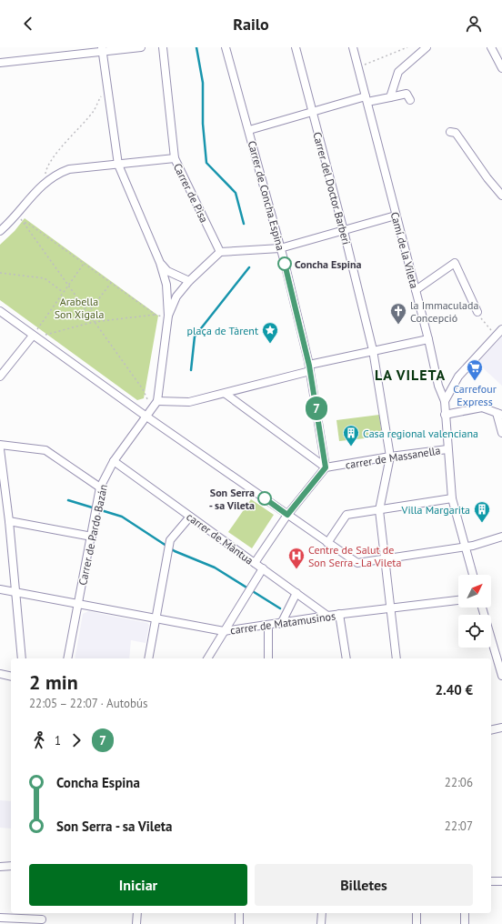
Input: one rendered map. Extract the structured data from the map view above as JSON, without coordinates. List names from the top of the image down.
{
  "streets": {
    "street": [
      "Carrer del Doctor Barberi",
      "Carrer de Pisa",
      "Carrer de Concha Espina",
      "Camí de la Vileta",
      "carrer de Massanella",
      "Carrer de Pardo Bazán",
      "carrer de Màntua",
      "carrer de Matamusinos"
    ]
  },
  "crossings": [
    ["Carrer del Doctor Barberi", "carrer de Massanella"],
    ["Carrer del Doctor Barberi", "carrer de Matamusinos"],
    ["Carrer de Concha Espina", "carrer de Massanella"],
    ["Camí de la Vileta", "carrer de Massanella"],
    ["Carrer de Pardo Bazán", "carrer de Màntua"],
    ["Carrer de Pardo Bazán", "carrer de Matamusinos"],
    ["carrer de Màntua", "carrer de Matamusinos"]
  ],
  "districts": ["LA VILETA"],
  "parks": ["Arabella Son Xigala"],
  "places": {
    "other": ["Concha Espina", "Son Serra - sa Vileta"],
    "church": ["la Immaculada Concepció"],
    "place": ["plaça de Tàrent"],
    "supermarket": ["Carrefour Express"],
    "building": ["Casa regional valenciana", "Villa Margarita"],
    "hospital": ["Centre de Salut de Son Serra - La Vileta"]
  },
  "lines": ["bus line 7"],
  "north": "top right",
  "page": {
    "header": "Railo",
    "on_map": "7",
    "heading": ["2 min", "22:05 – 22:07 · Autobús", "2.40 €"],
    "legs": ["1", "7"],
    "list": [
      {
        "name": "Concha Espina",
        "value": "22:06"
      },
      {
        "name": "Son Serra - sa Vileta",
        "value": "22:07"
      }
    ],
    "buttons": ["Iniciar", "Billetes"]
  }
}
